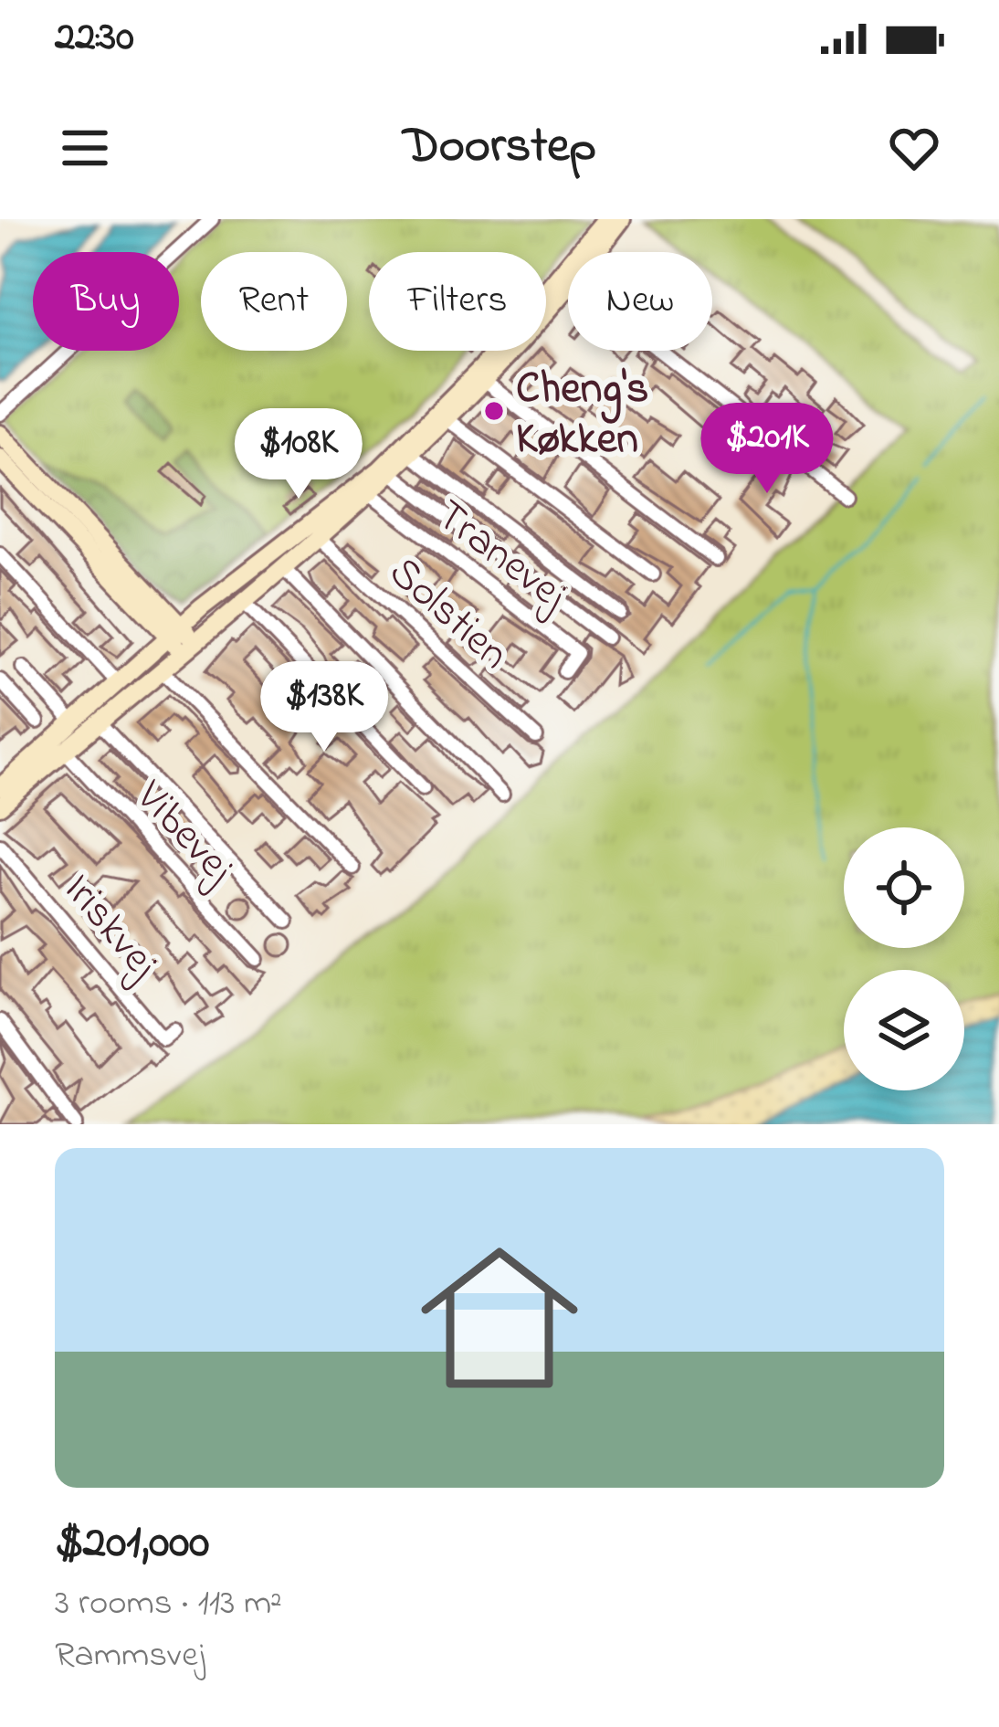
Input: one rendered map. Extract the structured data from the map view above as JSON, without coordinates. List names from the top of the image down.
{
  "streets": {
    "street": [
      "Tranevej",
      "Solstien",
      "Vibevej",
      "Iriskvej"
    ]
  },
  "places": ["Cheng's Køkken"],
  "page": {
    "status": "22:30",
    "header": "Doorstep",
    "chip": [
      "Buy",
      "Rent",
      "Filters",
      "New"
    ],
    "price": ["$201K", "$108K", "$138K"],
    "list": [
      {
        "name": "$201,000",
        "note": "3 rooms · 113 m² · Rammsvej"
      }
    ]
  }
}
